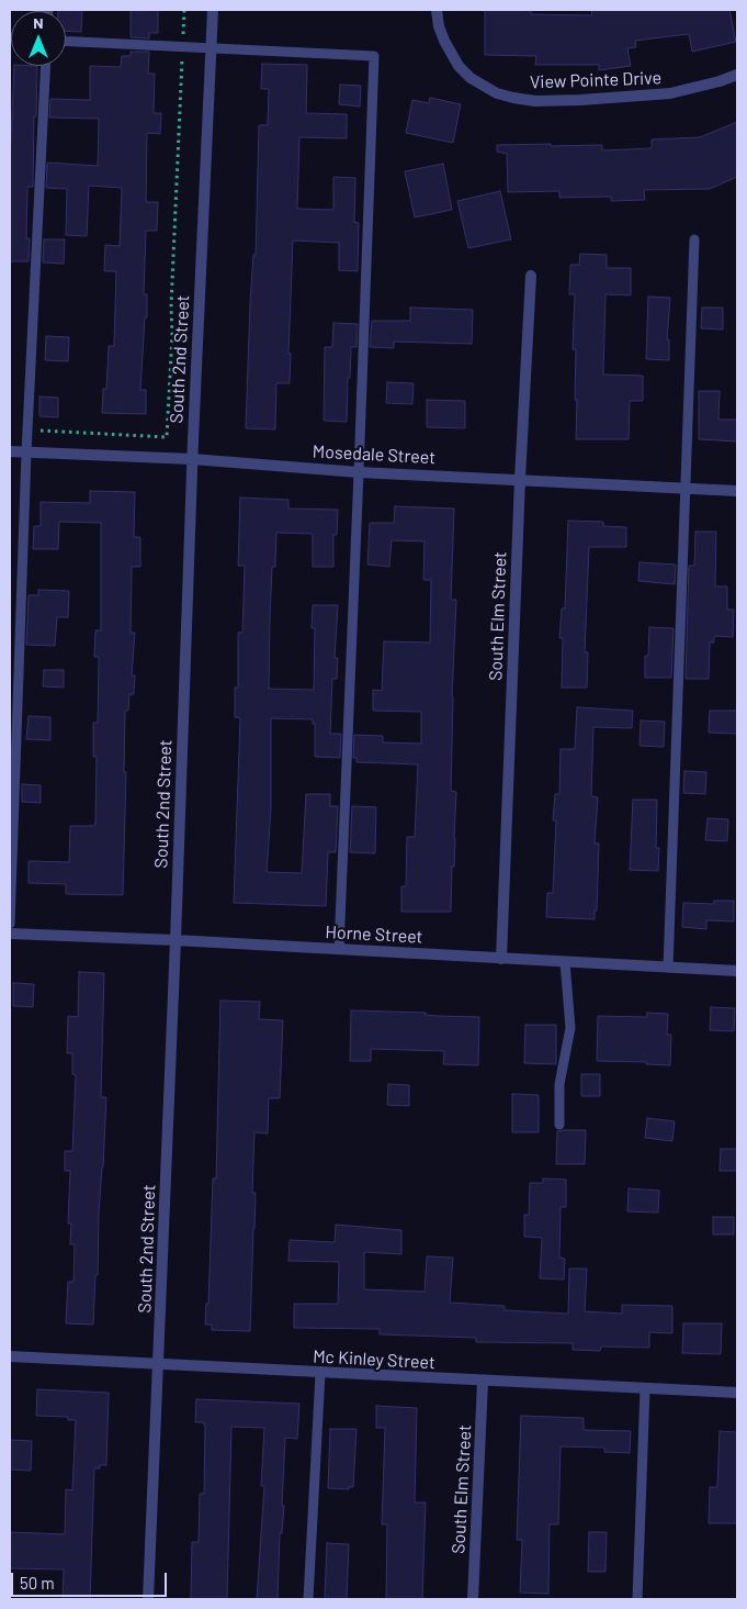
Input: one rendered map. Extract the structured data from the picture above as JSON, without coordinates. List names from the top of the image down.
{
  "streets": {
    "street": [
      "View Pointe Drive",
      "South 2nd Street",
      "Mosedale Street",
      "South Elm Street",
      "Horne Street",
      "Mc Kinley Street"
    ]
  },
  "crossings": [
    ["South 2nd Street", "Mosedale Street"],
    ["South 2nd Street", "Horne Street"],
    ["South 2nd Street", "Mc Kinley Street"],
    ["Mosedale Street", "South Elm Street"],
    ["South Elm Street", "Horne Street"],
    ["South Elm Street", "Mc Kinley Street"]
  ],
  "scale_bar": "50 m",
  "north": "top"
}
